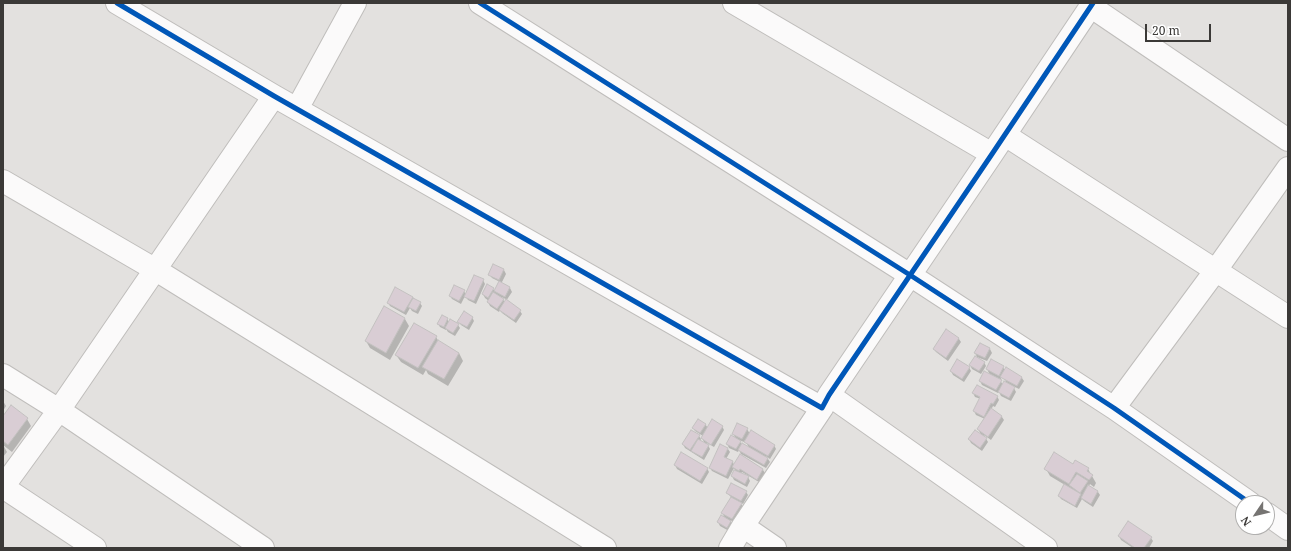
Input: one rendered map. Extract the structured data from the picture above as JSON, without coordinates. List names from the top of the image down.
{
  "scale_bar": "20 m",
  "north": "bottom left"
}
